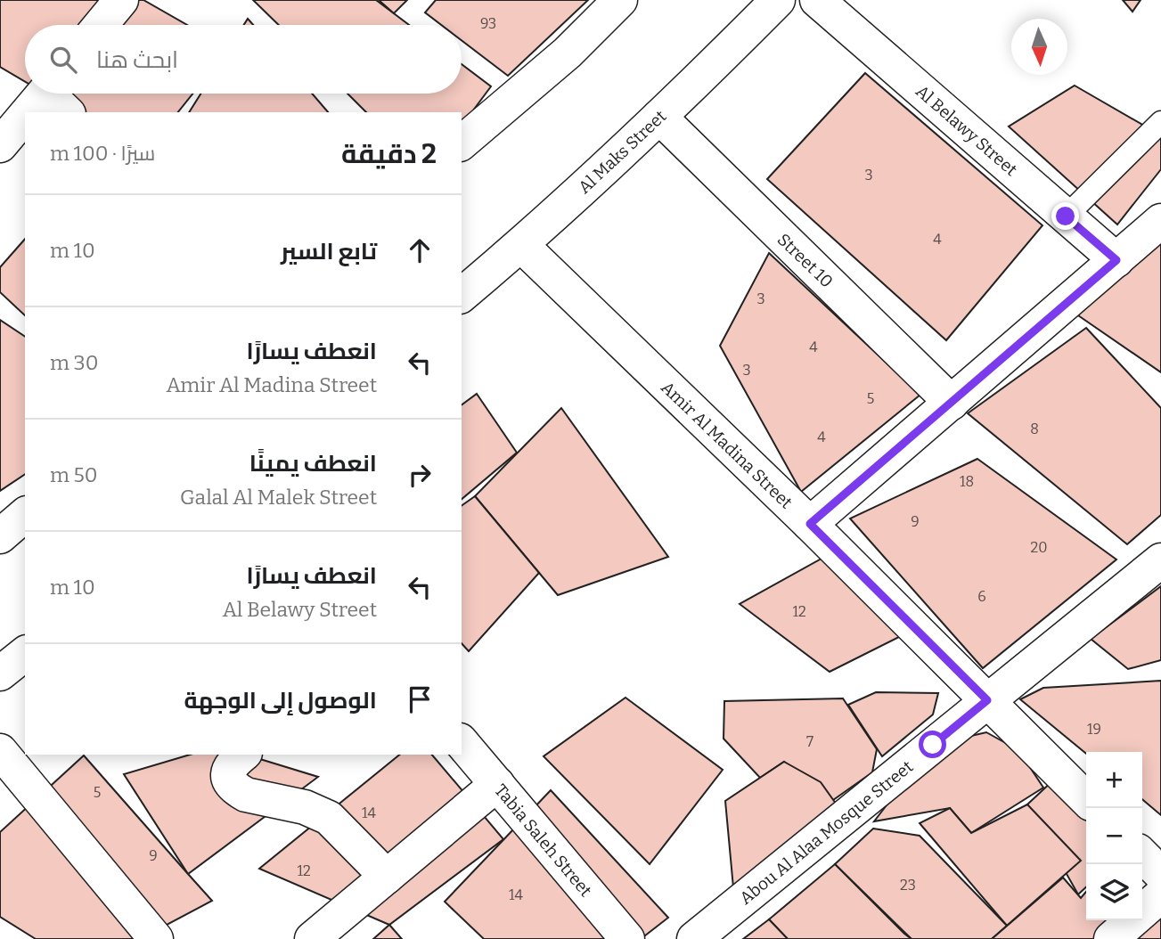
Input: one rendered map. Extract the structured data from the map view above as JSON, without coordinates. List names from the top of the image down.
{
  "streets": {
    "street": [
      "Al Belawy Street",
      "Al Maks Street",
      "Street 10",
      "Amir Al Madina Street",
      "Abou Al Alaa Mosque Street",
      "Tabia Saleh Street"
    ]
  },
  "crossings": [
    ["Al Maks Street", "Street 10"],
    ["Al Maks Street", "Amir Al Madina Street"],
    ["Amir Al Madina Street", "Abou Al Alaa Mosque Street"]
  ],
  "house_numbers": [
    "93",
    "3",
    "4",
    "3",
    "4",
    "3",
    "5",
    "8",
    "4",
    "18",
    "9",
    "20",
    "6",
    "12",
    "19",
    "7",
    "5",
    "14",
    "9",
    "12",
    "23",
    "14"
  ],
  "north": "bottom",
  "page": {
    "search": "ابحث هنا",
    "heading": ["2 دقيقة", "سيرًا · 100 m"],
    "list": [
      ["تابع السير", "10 m"],
      ["انعطف يسارًا", "Amir Al Madina Street", "30 m"],
      ["انعطف يمينًا", "Galal Al Malek Street", "50 m"],
      ["انعطف يسارًا", "Al Belawy Street", "10 m"],
      "الوصول إلى الوجهة"
    ],
    "map_buttons": ["+", "−"]
  }
}
